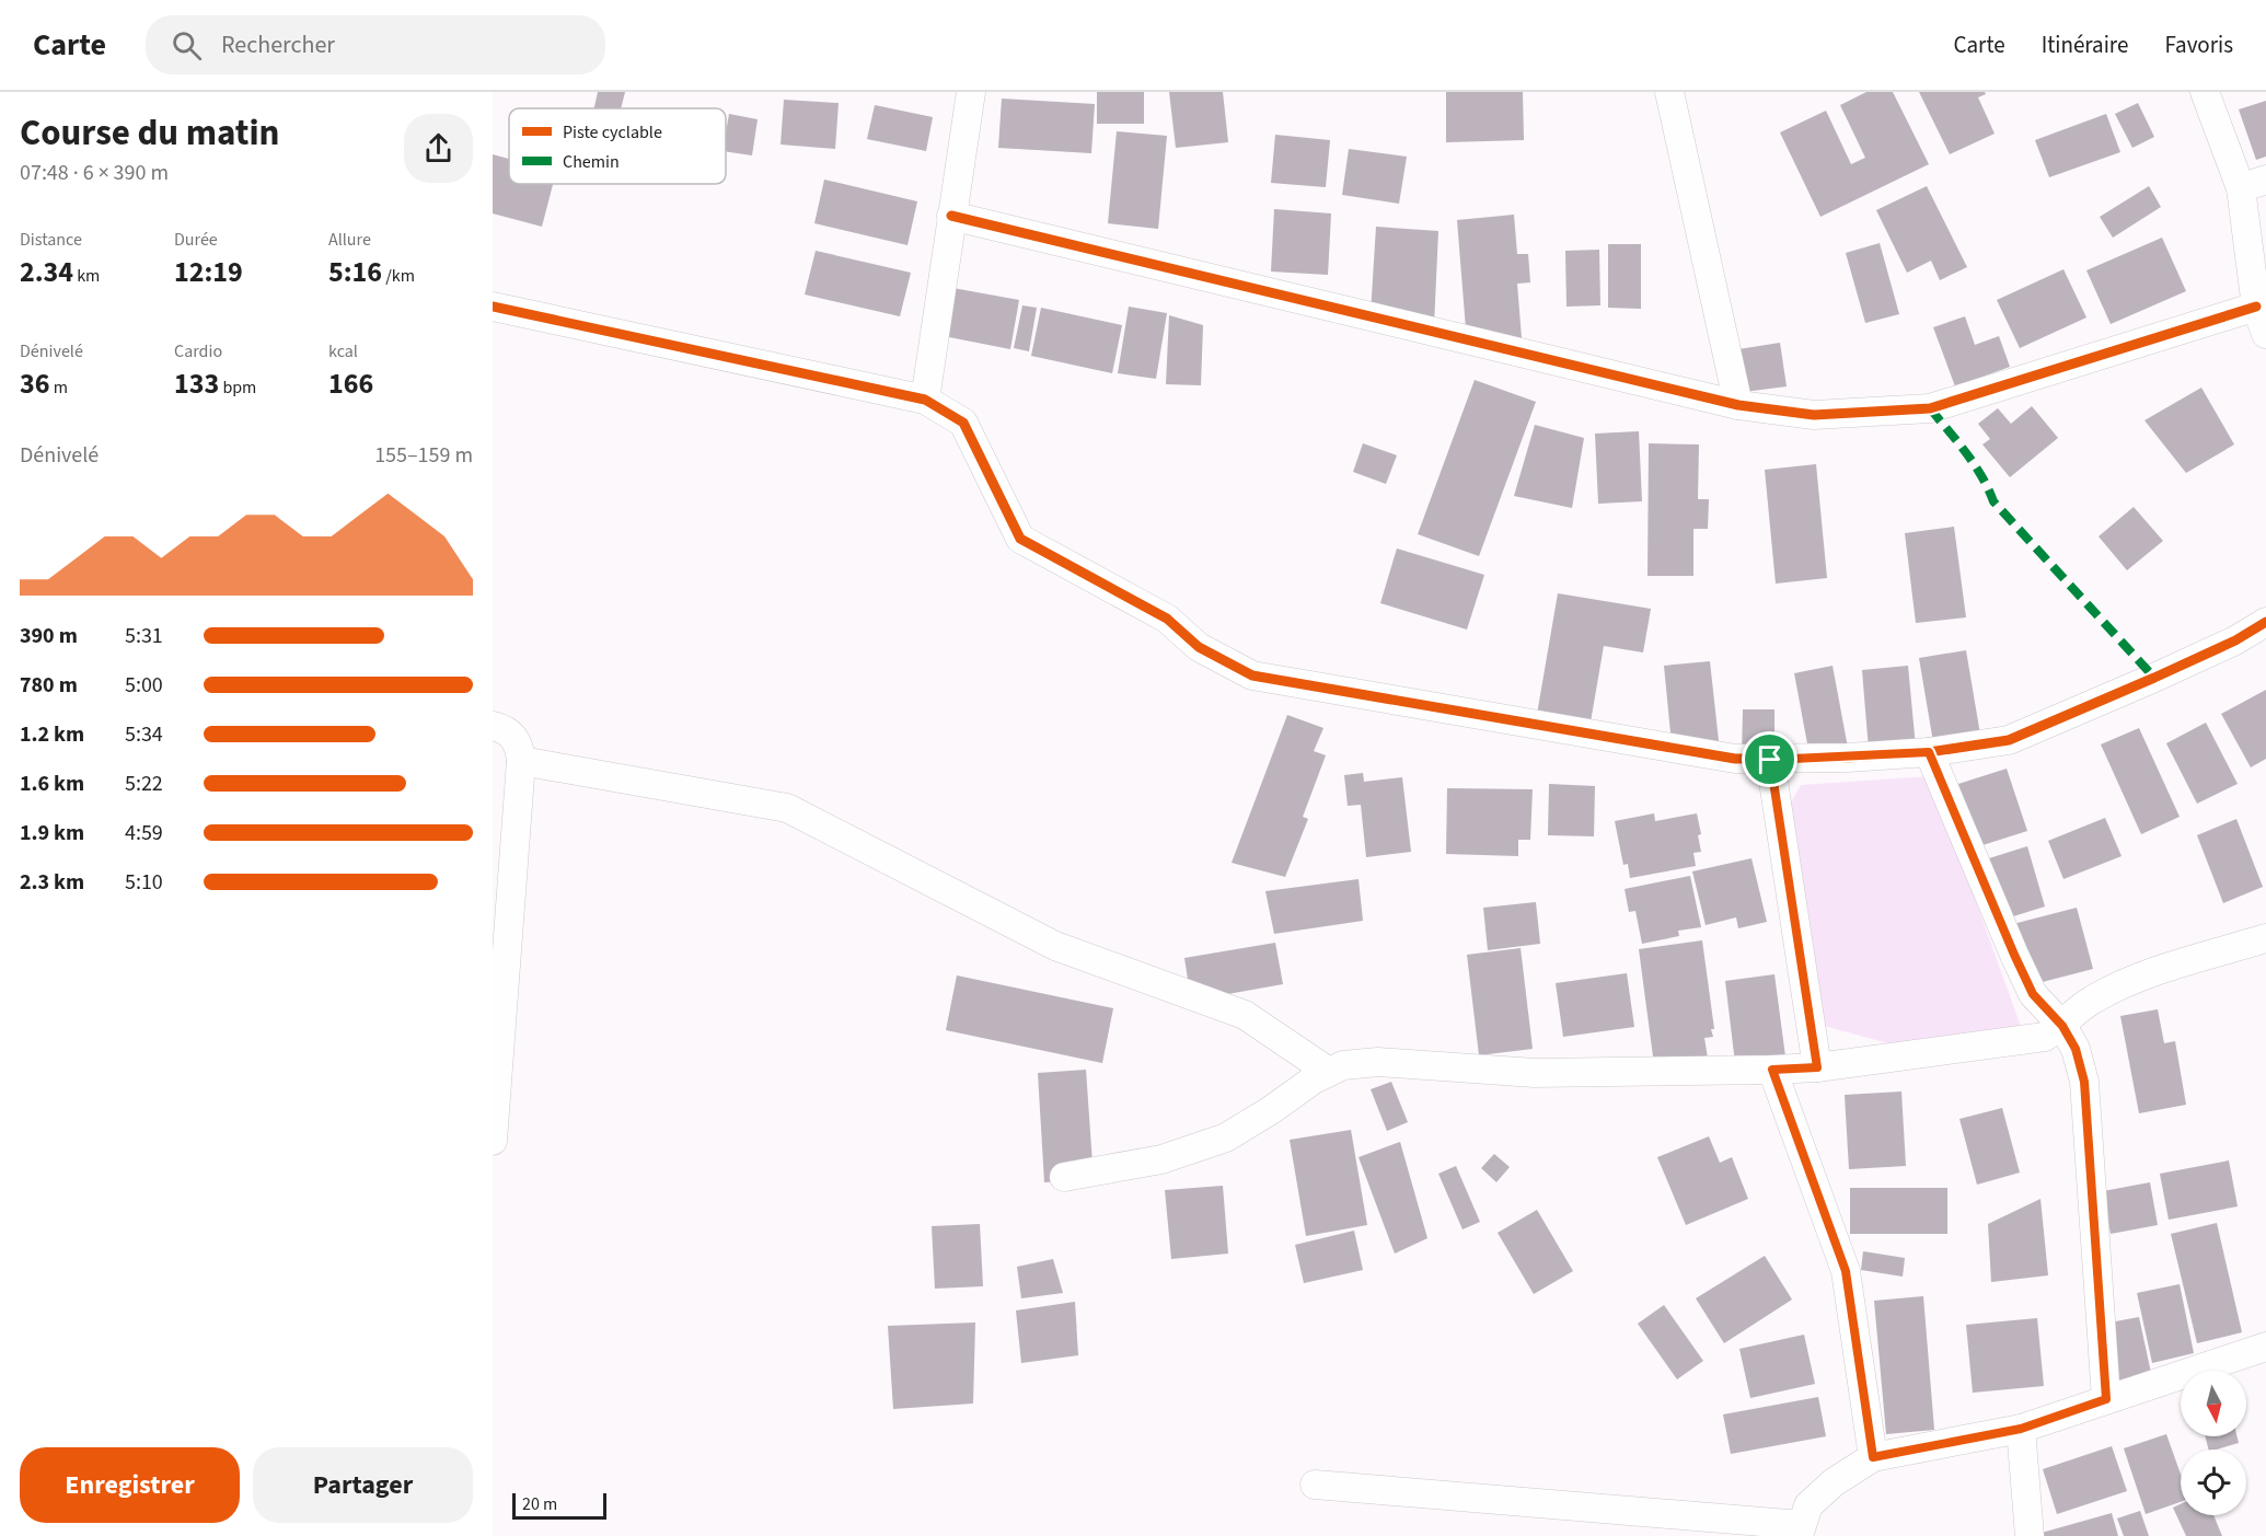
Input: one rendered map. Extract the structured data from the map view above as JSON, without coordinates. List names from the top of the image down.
{
  "legend": ["Piste cyclable", "Chemin"],
  "scale_bar": "20 m",
  "north": "bottom",
  "page": {
    "header": "Carte",
    "search": "Rechercher",
    "nav": ["Carte", "Itinéraire", "Favoris"],
    "heading": ["Course du matin", "07:48 · 6 × 390 m"],
    "stats": [
      ["Distance", "2.34 km"],
      ["Durée", "12:19"],
      ["Allure", "5:16 /km"],
      ["Dénivelé", "36 m"],
      ["Cardio", "133 bpm"],
      ["kcal", "166"]
    ],
    "chart": ["Dénivelé", "155–159 m"],
    "list": [
      {
        "name": "390 m",
        "note": "5:31"
      },
      {
        "name": "780 m",
        "note": "5:00"
      },
      {
        "name": "1.2 km",
        "note": "5:34"
      },
      {
        "name": "1.6 km",
        "note": "5:22"
      },
      {
        "name": "1.9 km",
        "note": "4:59"
      },
      {
        "name": "2.3 km",
        "note": "5:10"
      }
    ],
    "buttons": ["Enregistrer", "Partager"],
    "scale": "20 m"
  }
}
